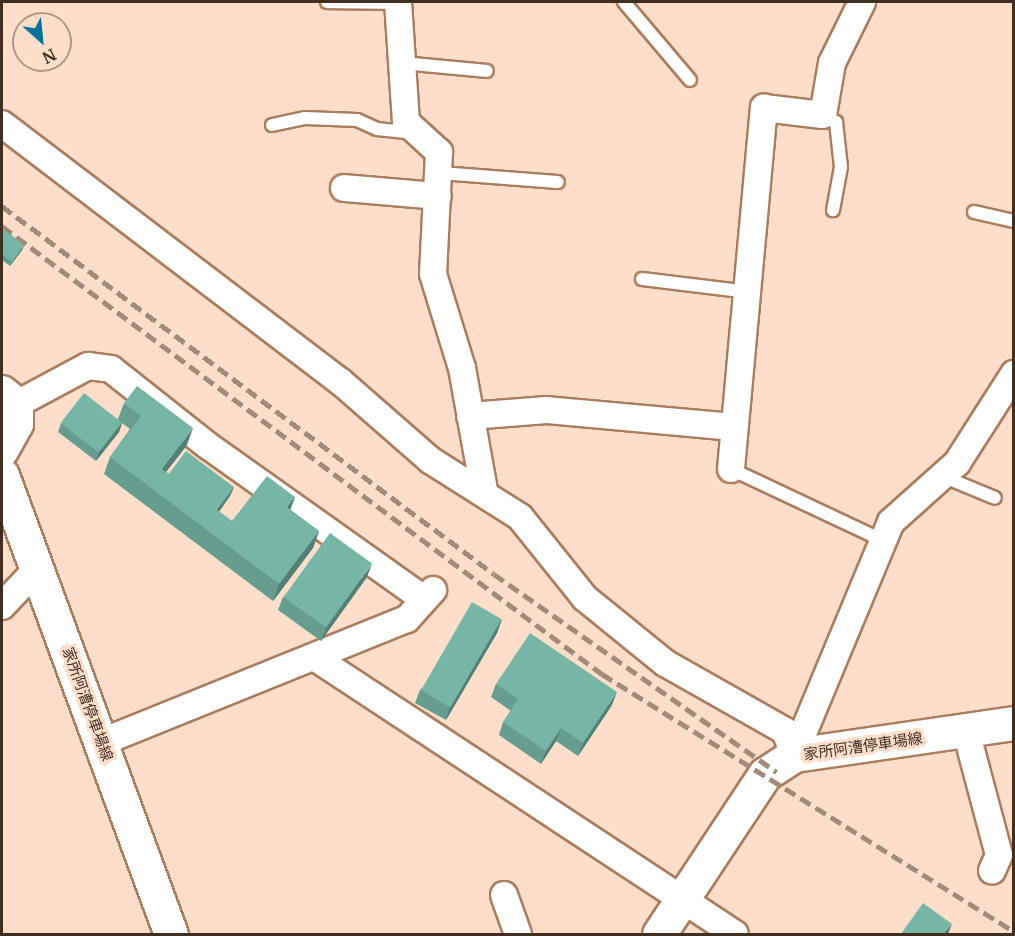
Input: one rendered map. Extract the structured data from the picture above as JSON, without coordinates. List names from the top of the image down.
{
  "streets": {
    "main road": ["家所阿漕停車場線"]
  },
  "north": "bottom right"
}
